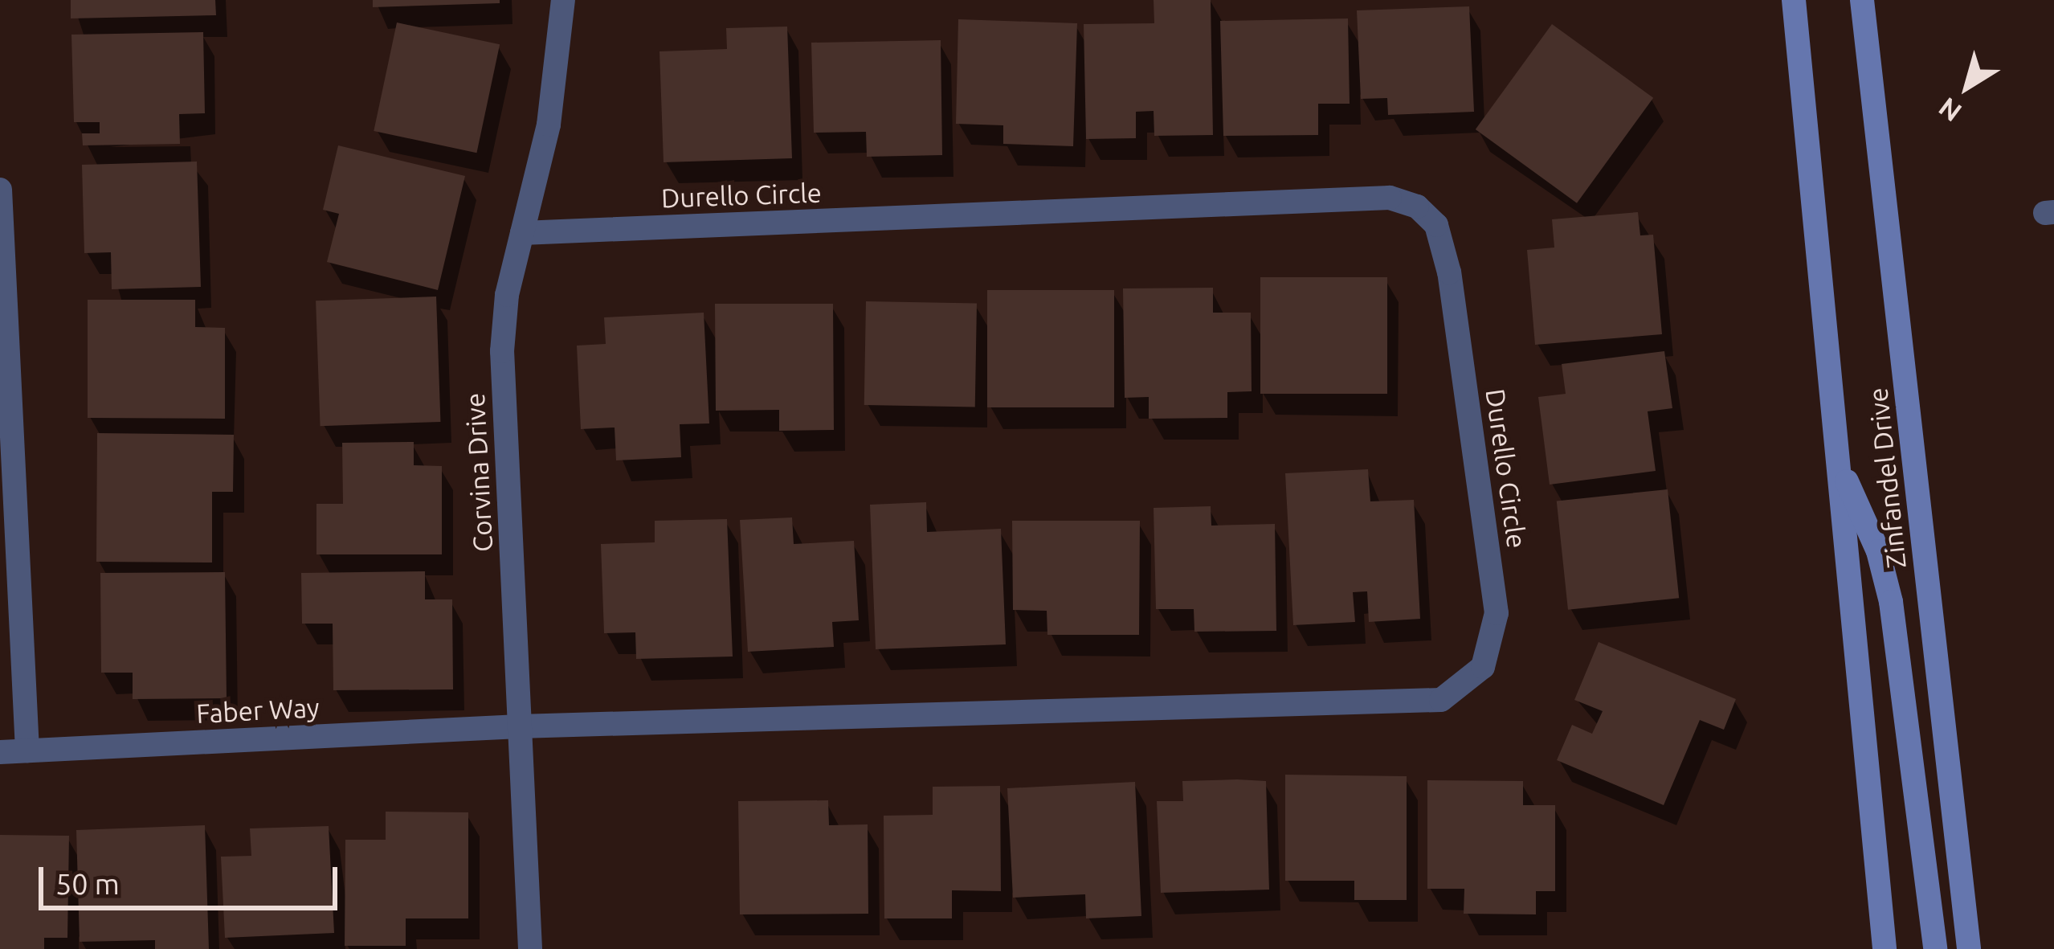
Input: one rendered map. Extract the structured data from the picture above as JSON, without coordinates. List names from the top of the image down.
{
  "streets": {
    "street": [
      "Durello Circle",
      "Corvina Drive",
      "Zinfandel Drive",
      "Faber Way"
    ]
  },
  "crossings": [
    ["Durello Circle", "Corvina Drive"],
    ["Durello Circle", "Faber Way"],
    ["Corvina Drive", "Faber Way"]
  ],
  "scale_bar": "50 m",
  "north": "bottom left"
}
